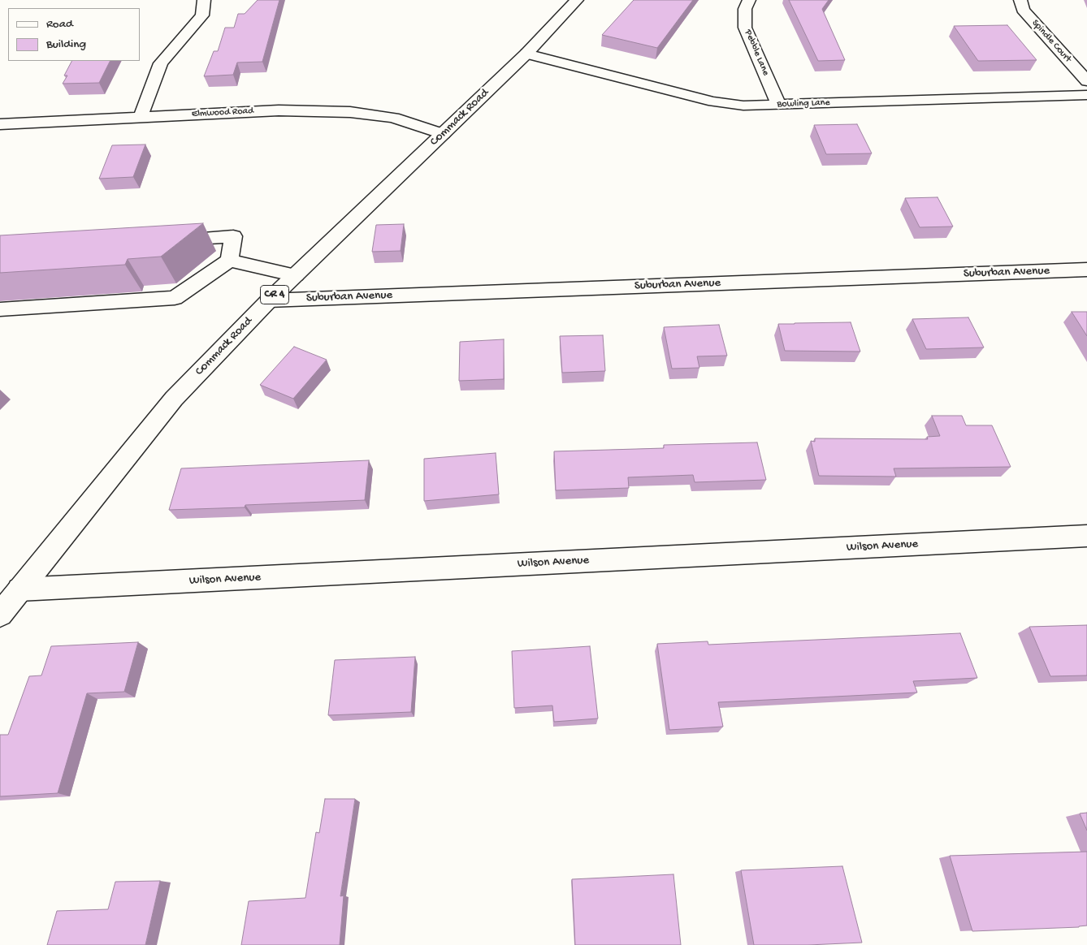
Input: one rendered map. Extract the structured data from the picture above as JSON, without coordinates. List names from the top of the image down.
{
  "streets": {
    "street": [
      "Spindle Court",
      "Pebble Lane",
      "Bowling Lane",
      "Elmwood Road",
      "Commack Road",
      "Suburban Avenue",
      "CR 4",
      "Wilson Avenue"
    ]
  },
  "crossings": [
    ["Pebble Lane", "Bowling Lane"],
    ["Bowling Lane", "Commack Road"],
    ["Elmwood Road", "Commack Road"],
    ["Commack Road", "Suburban Avenue"],
    ["Commack Road", "Wilson Avenue"]
  ],
  "legend": ["Road", "Building"]
}
